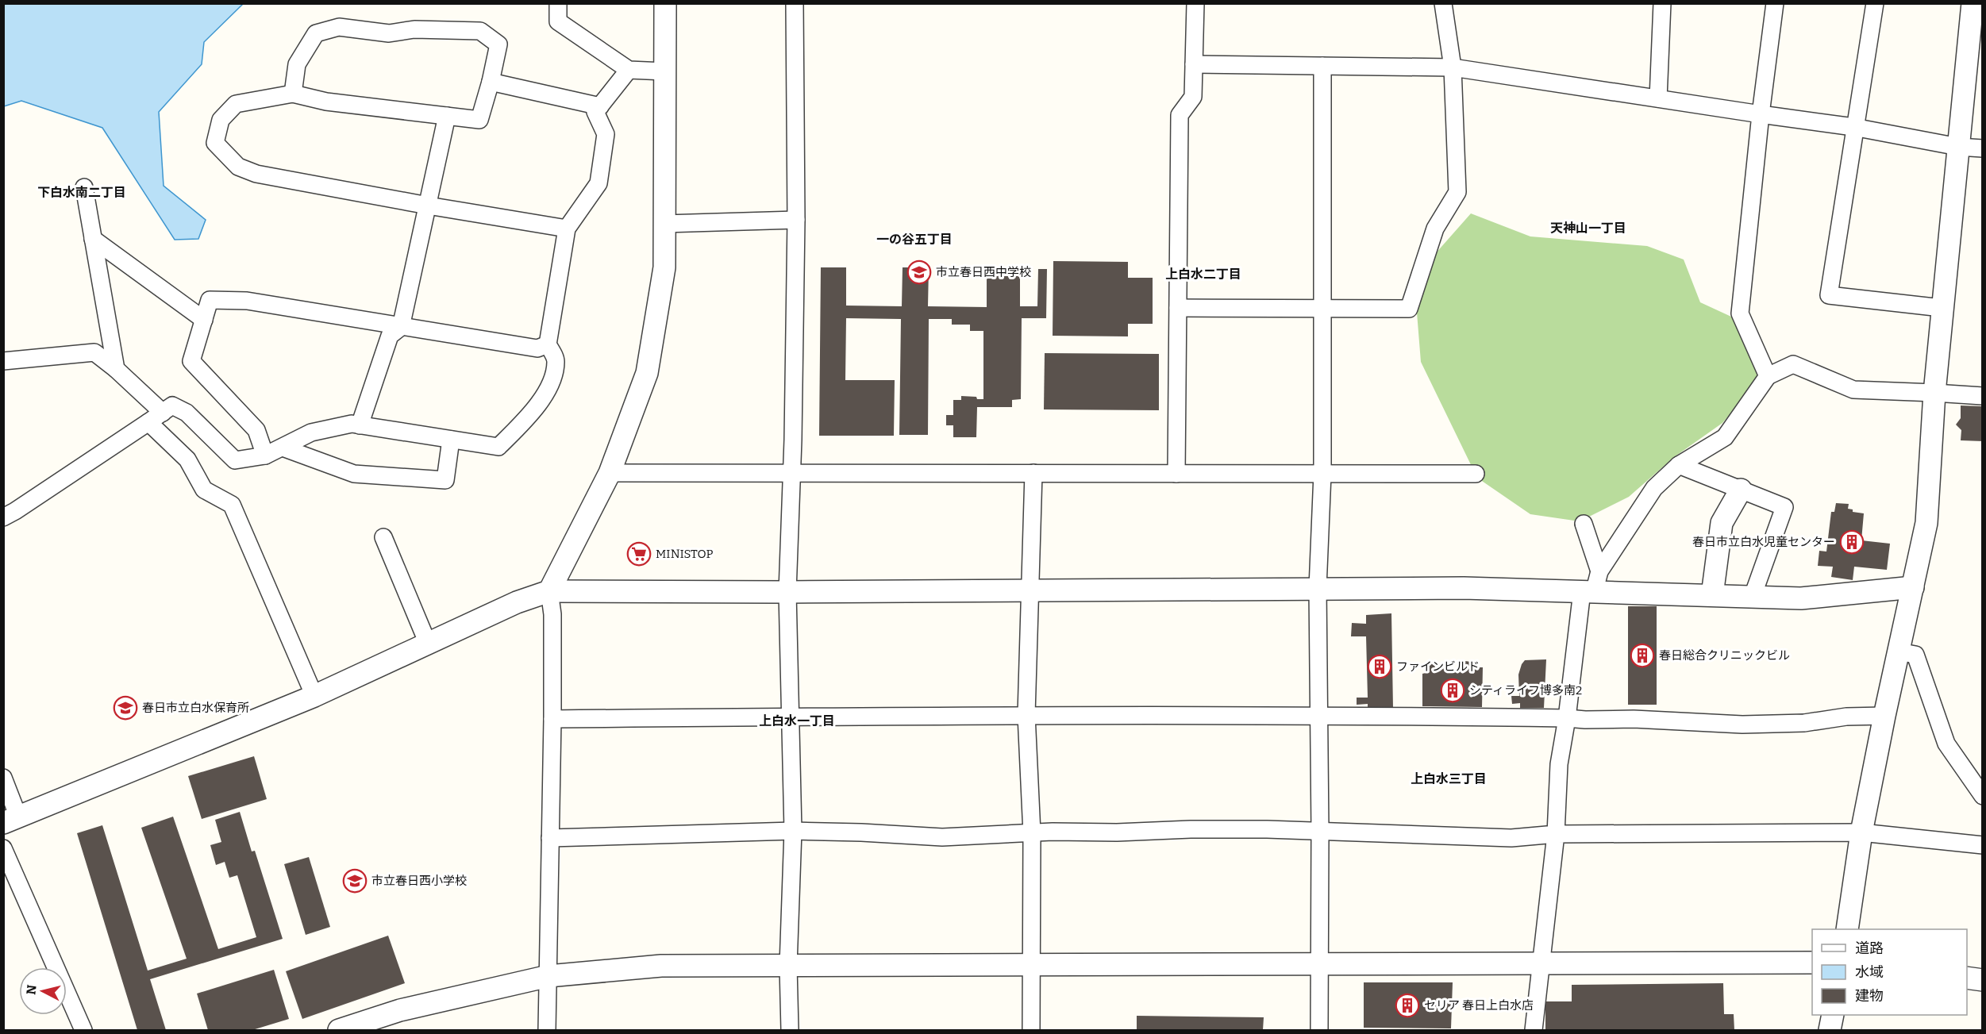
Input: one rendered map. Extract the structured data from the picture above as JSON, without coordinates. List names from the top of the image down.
{
  "districts": [
    "下白水南二丁目",
    "天神山一丁目",
    "一の谷五丁目",
    "上白水二丁目",
    "上白水一丁目",
    "上白水三丁目"
  ],
  "places": {
    "school or university": ["市立春日西中学校", "春日市立白水保育所", "市立春日西小学校"],
    "building": [
      "春日市立白水児童センター",
      "春日総合クリニックビル",
      "ファインビルド",
      "シティライフ博多南2",
      "セリア 春日上白水店"
    ],
    "supermarket": ["MINISTOP"]
  },
  "legend": ["道路", "水域", "建物"],
  "north": "left"
}
